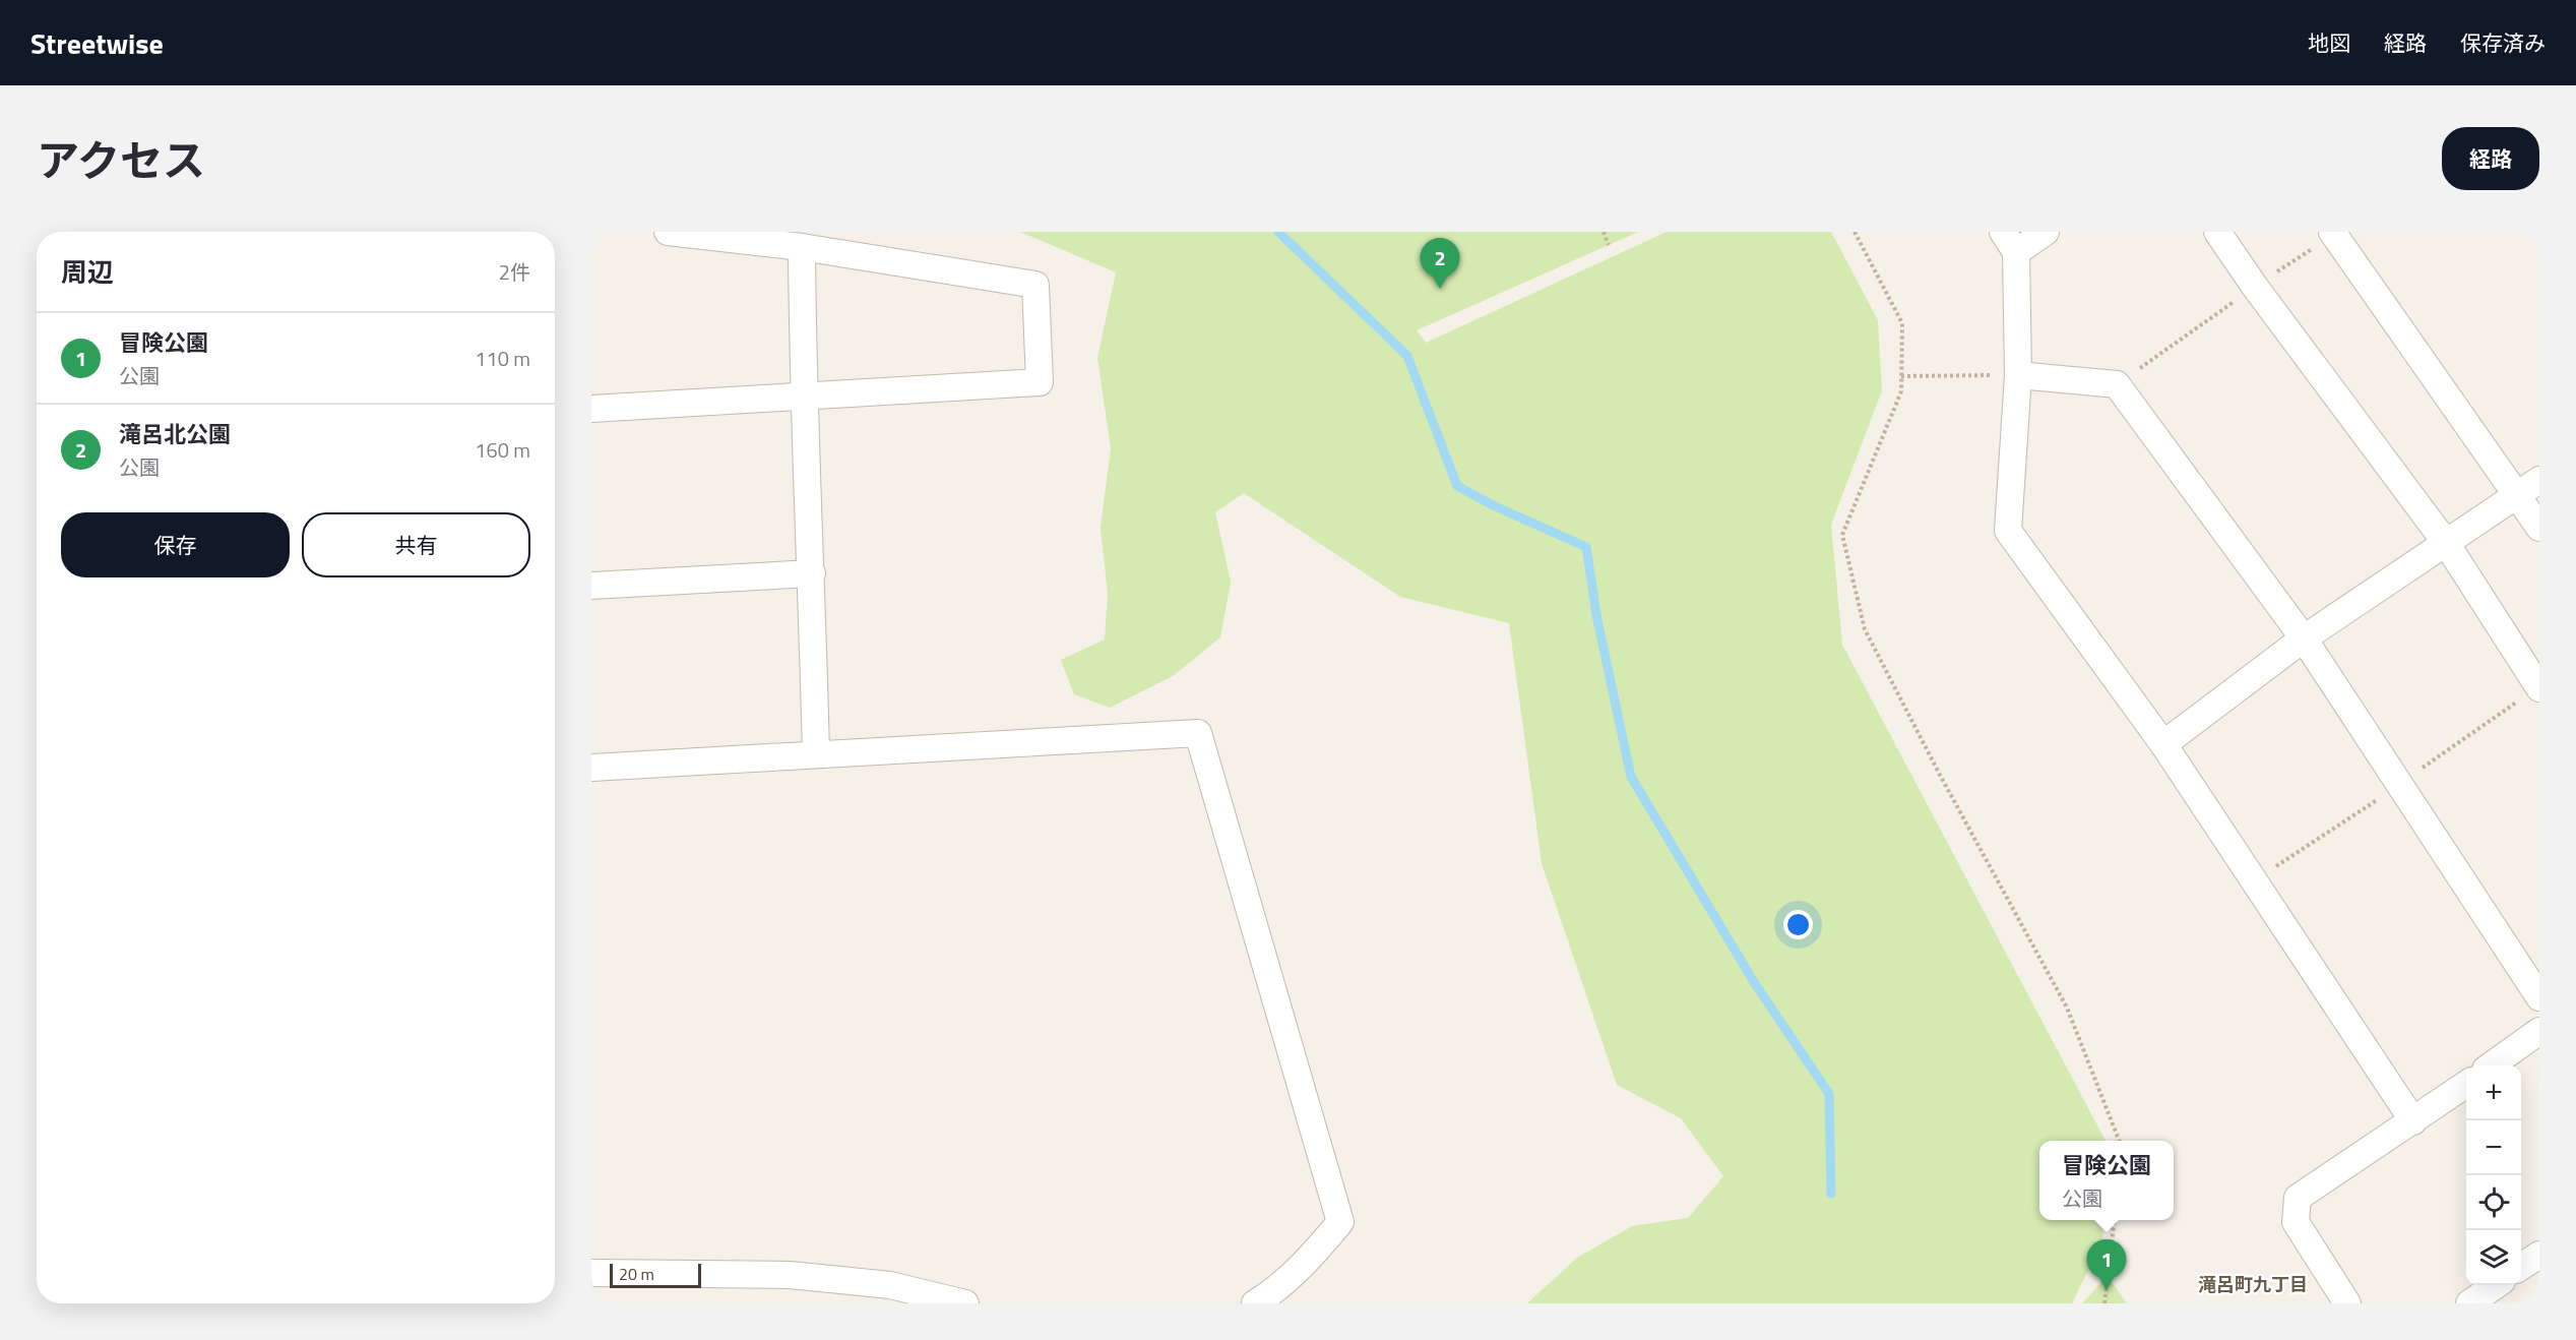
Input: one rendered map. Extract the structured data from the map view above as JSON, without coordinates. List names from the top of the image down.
{
  "districts": ["滝呂町九丁目"],
  "scale_bar": "20 m",
  "page": {
    "header": "Streetwise",
    "nav": ["地図", "経路", "保存済み"],
    "title": "アクセス",
    "buttons": [
      "経路",
      ["保存", "共有"]
    ],
    "heading": ["周辺", "2件"],
    "pins": ["2", "1"],
    "list": [
      {
        "mark": "1",
        "name": "冒険公園",
        "note": "公園",
        "value": "110 m"
      },
      {
        "mark": "2",
        "name": "滝呂北公園",
        "note": "公園",
        "value": "160 m"
      }
    ],
    "map_buttons": ["+", "−"],
    "popup": ["冒険公園", "公園"],
    "scale": "20 m"
  }
}
